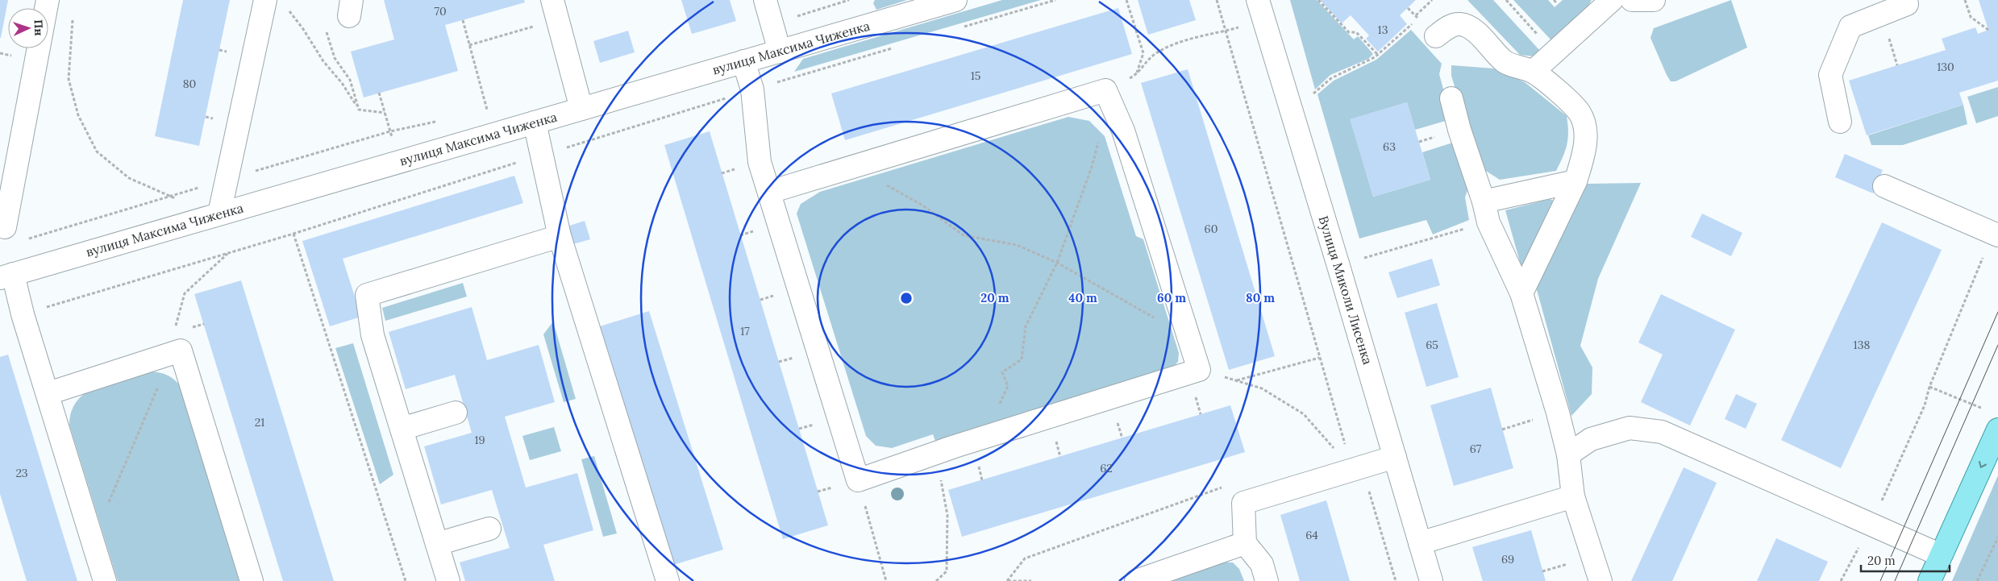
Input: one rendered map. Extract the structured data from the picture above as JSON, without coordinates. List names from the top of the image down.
{
  "streets": {
    "street": ["вулиця Максима Чиженка", "Вулиця Миколи Лисенка"]
  },
  "house_numbers": [
    "70",
    "13",
    "130",
    "15",
    "80",
    "63",
    "60",
    "17",
    "65",
    "138",
    "21",
    "19",
    "67",
    "62",
    "23",
    "64",
    "69"
  ],
  "scale_bar": "20 m",
  "north": "right",
  "rings": [
    "20 m",
    "40 m",
    "60 m",
    "80 m"
  ]
}
